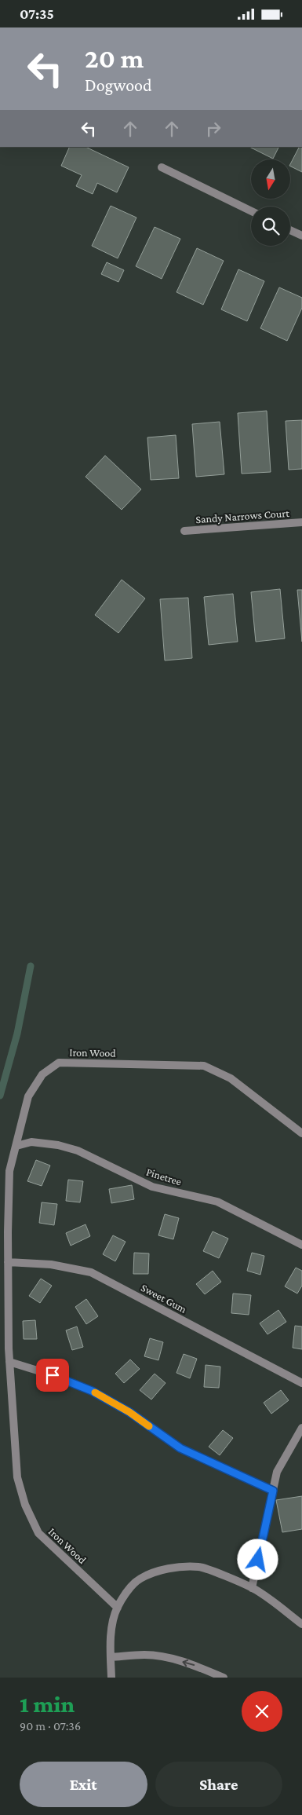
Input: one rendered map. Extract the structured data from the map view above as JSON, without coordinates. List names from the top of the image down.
{
  "streets": {
    "street": [
      "Sandy Narrows Court",
      "Iron Wood",
      "Pinetree",
      "Sweet Gum"
    ]
  },
  "crossings": [
    ["Iron Wood", "Pinetree"],
    ["Iron Wood", "Sweet Gum"]
  ],
  "north": "bottom",
  "page": {
    "status": "07:35",
    "turn": ["20 m", "Dogwood"],
    "heading": ["1 min", "90 m · 07:36"],
    "buttons": ["Exit", "Share"]
  }
}
